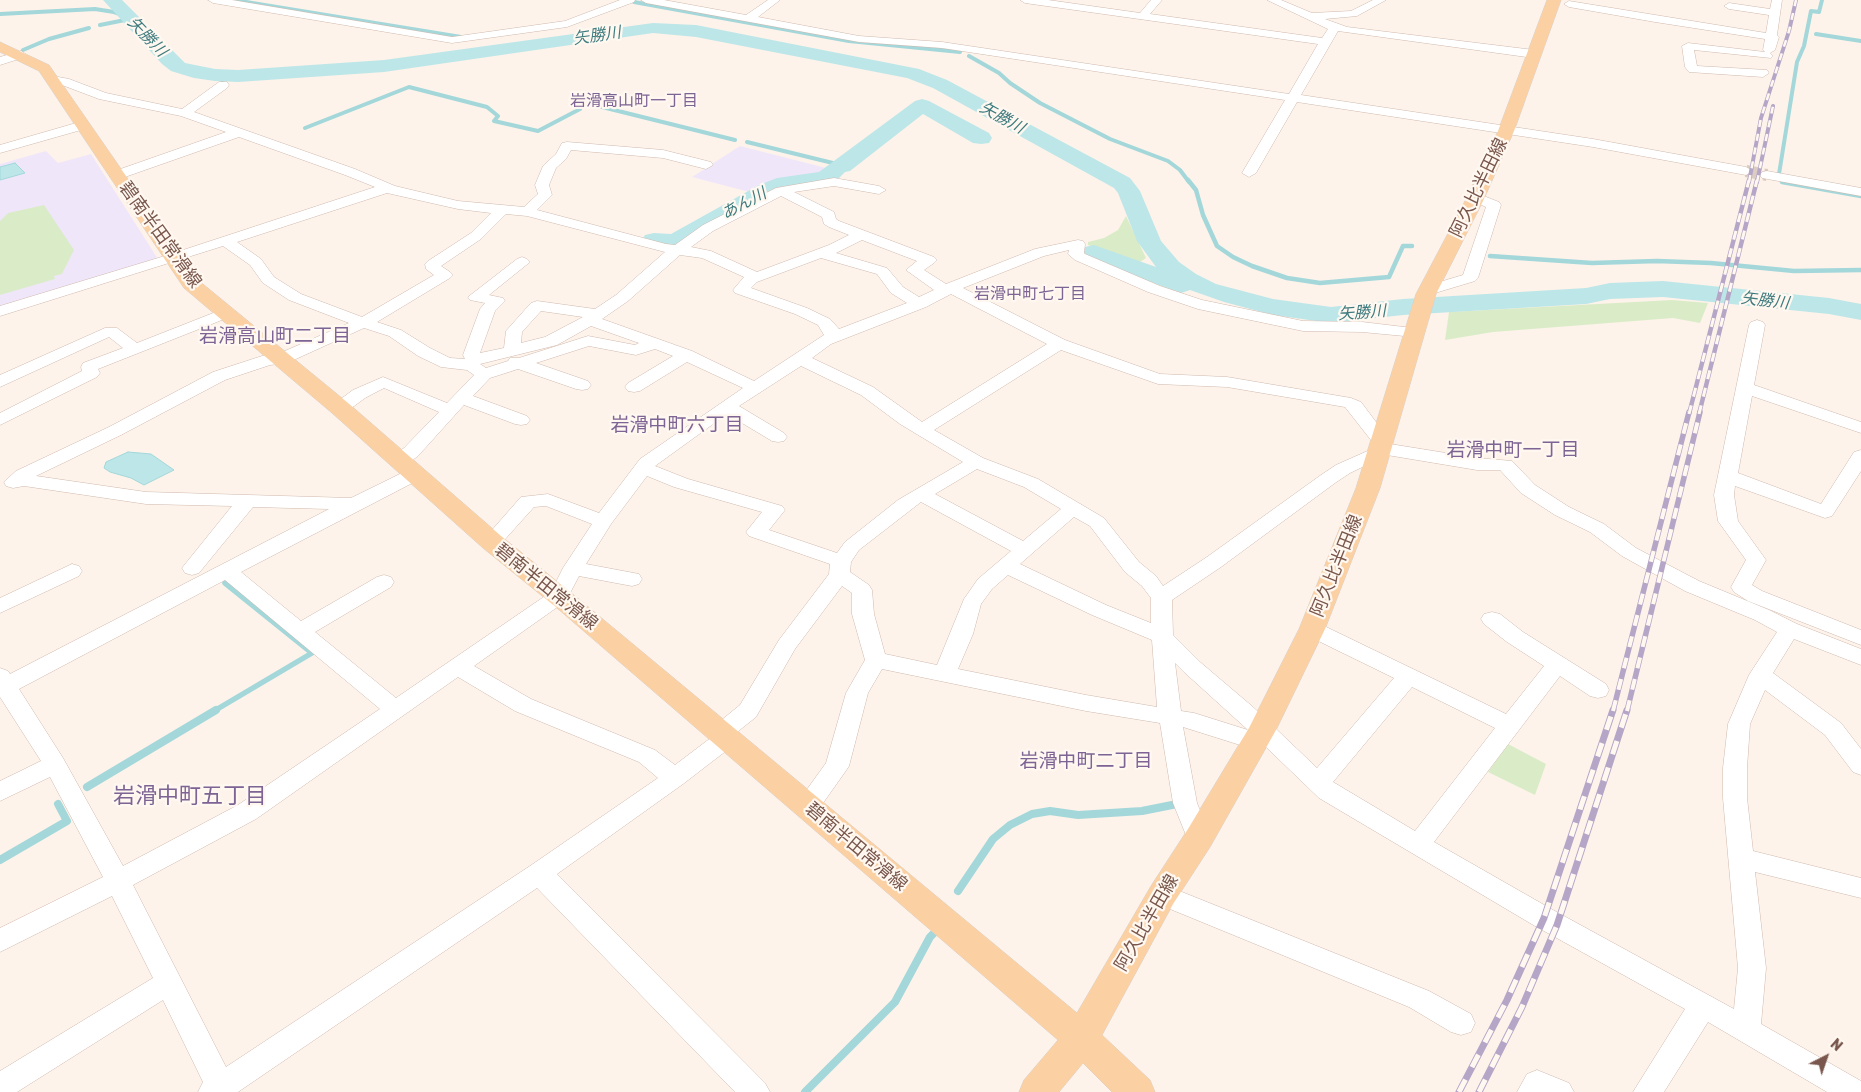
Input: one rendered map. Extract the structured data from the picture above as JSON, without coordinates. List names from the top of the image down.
{
  "streets": {
    "main road": ["阿久比半田線", "碧南半田常滑線"]
  },
  "crossings": [
    ["阿久比半田線", "碧南半田常滑線"]
  ],
  "districts": [
    "岩滑高山町一丁目",
    "岩滑中町七丁目",
    "岩滑高山町二丁目",
    "岩滑中町六丁目",
    "岩滑中町一丁目",
    "岩滑中町二丁目",
    "岩滑中町五丁目"
  ],
  "water": ["矢勝川", "あん川"],
  "north": "top right"
}
